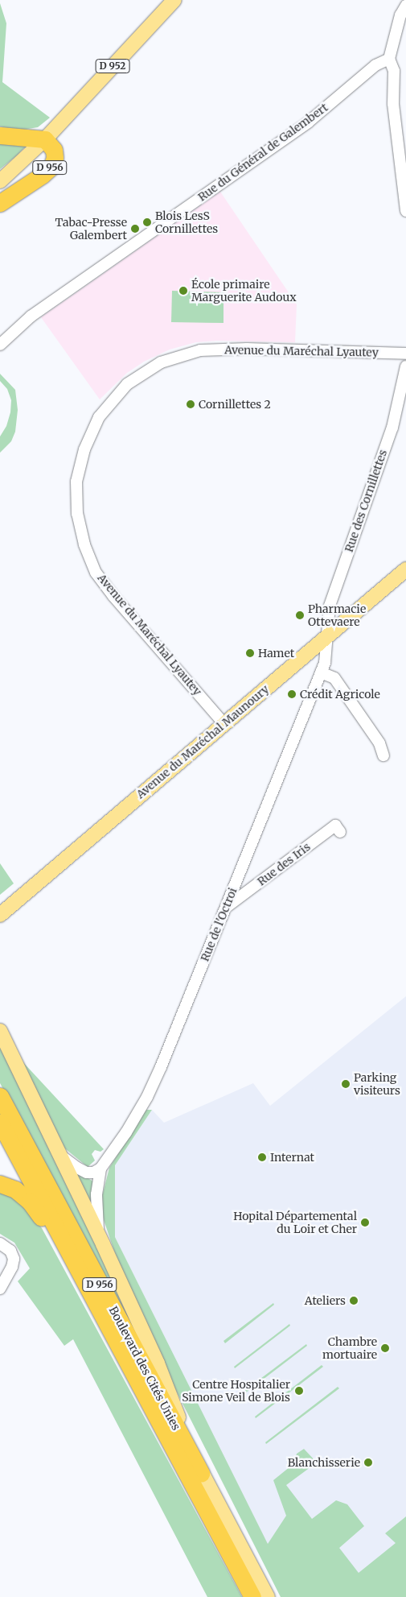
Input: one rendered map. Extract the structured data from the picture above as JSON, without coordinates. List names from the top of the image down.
{
  "streets": {
    "highway": ["D 956", "Boulevard des Cités Unies"],
    "main road": ["D 952", "Avenue du Maréchal Maunoury"],
    "street": [
      "Rue du Général de Galembert",
      "Avenue du Maréchal Lyautey",
      "Rue des Cornillettes",
      "Rue des Iris",
      "Rue de l'Octroi"
    ]
  },
  "crossings": [
    ["D 952", "D 956"],
    ["D 956", "Rue de l'Octroi"],
    ["D 956", "Boulevard des Cités Unies"],
    ["Avenue du Maréchal Lyautey", "Avenue du Maréchal Maunoury"],
    ["Rue des Cornillettes", "Avenue du Maréchal Maunoury"],
    ["Rue des Cornillettes", "Rue de l'Octroi"],
    ["Avenue du Maréchal Maunoury", "Rue de l'Octroi"],
    ["Rue des Iris", "Rue de l'Octroi"]
  ],
  "places": [
    "Blois LesS Cornillettes",
    "Tabac-Presse Galembert",
    "École primaire Marguerite Audoux",
    "Cornillettes 2",
    "Pharmacie Ottevaere",
    "Hamet",
    "Crédit Agricole",
    "Parking visiteurs",
    "Internat",
    "Hopital Départemental du Loir et Cher",
    "Ateliers",
    "Chambre mortuaire",
    "Centre Hospitalier Simone Veil de Blois",
    "Blanchisserie"
  ]
}
